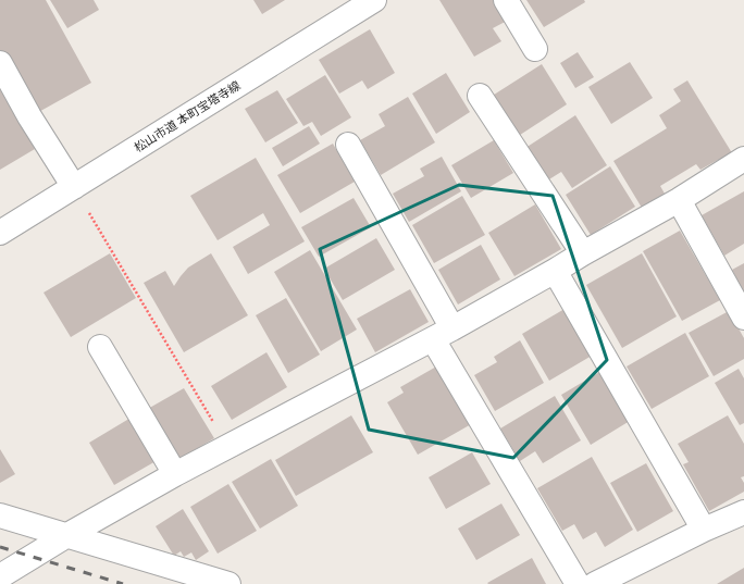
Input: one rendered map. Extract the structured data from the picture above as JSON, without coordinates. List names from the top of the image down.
{
  "streets": {
    "street": ["松山市道 本町宝塔寺線"]
  }
}
